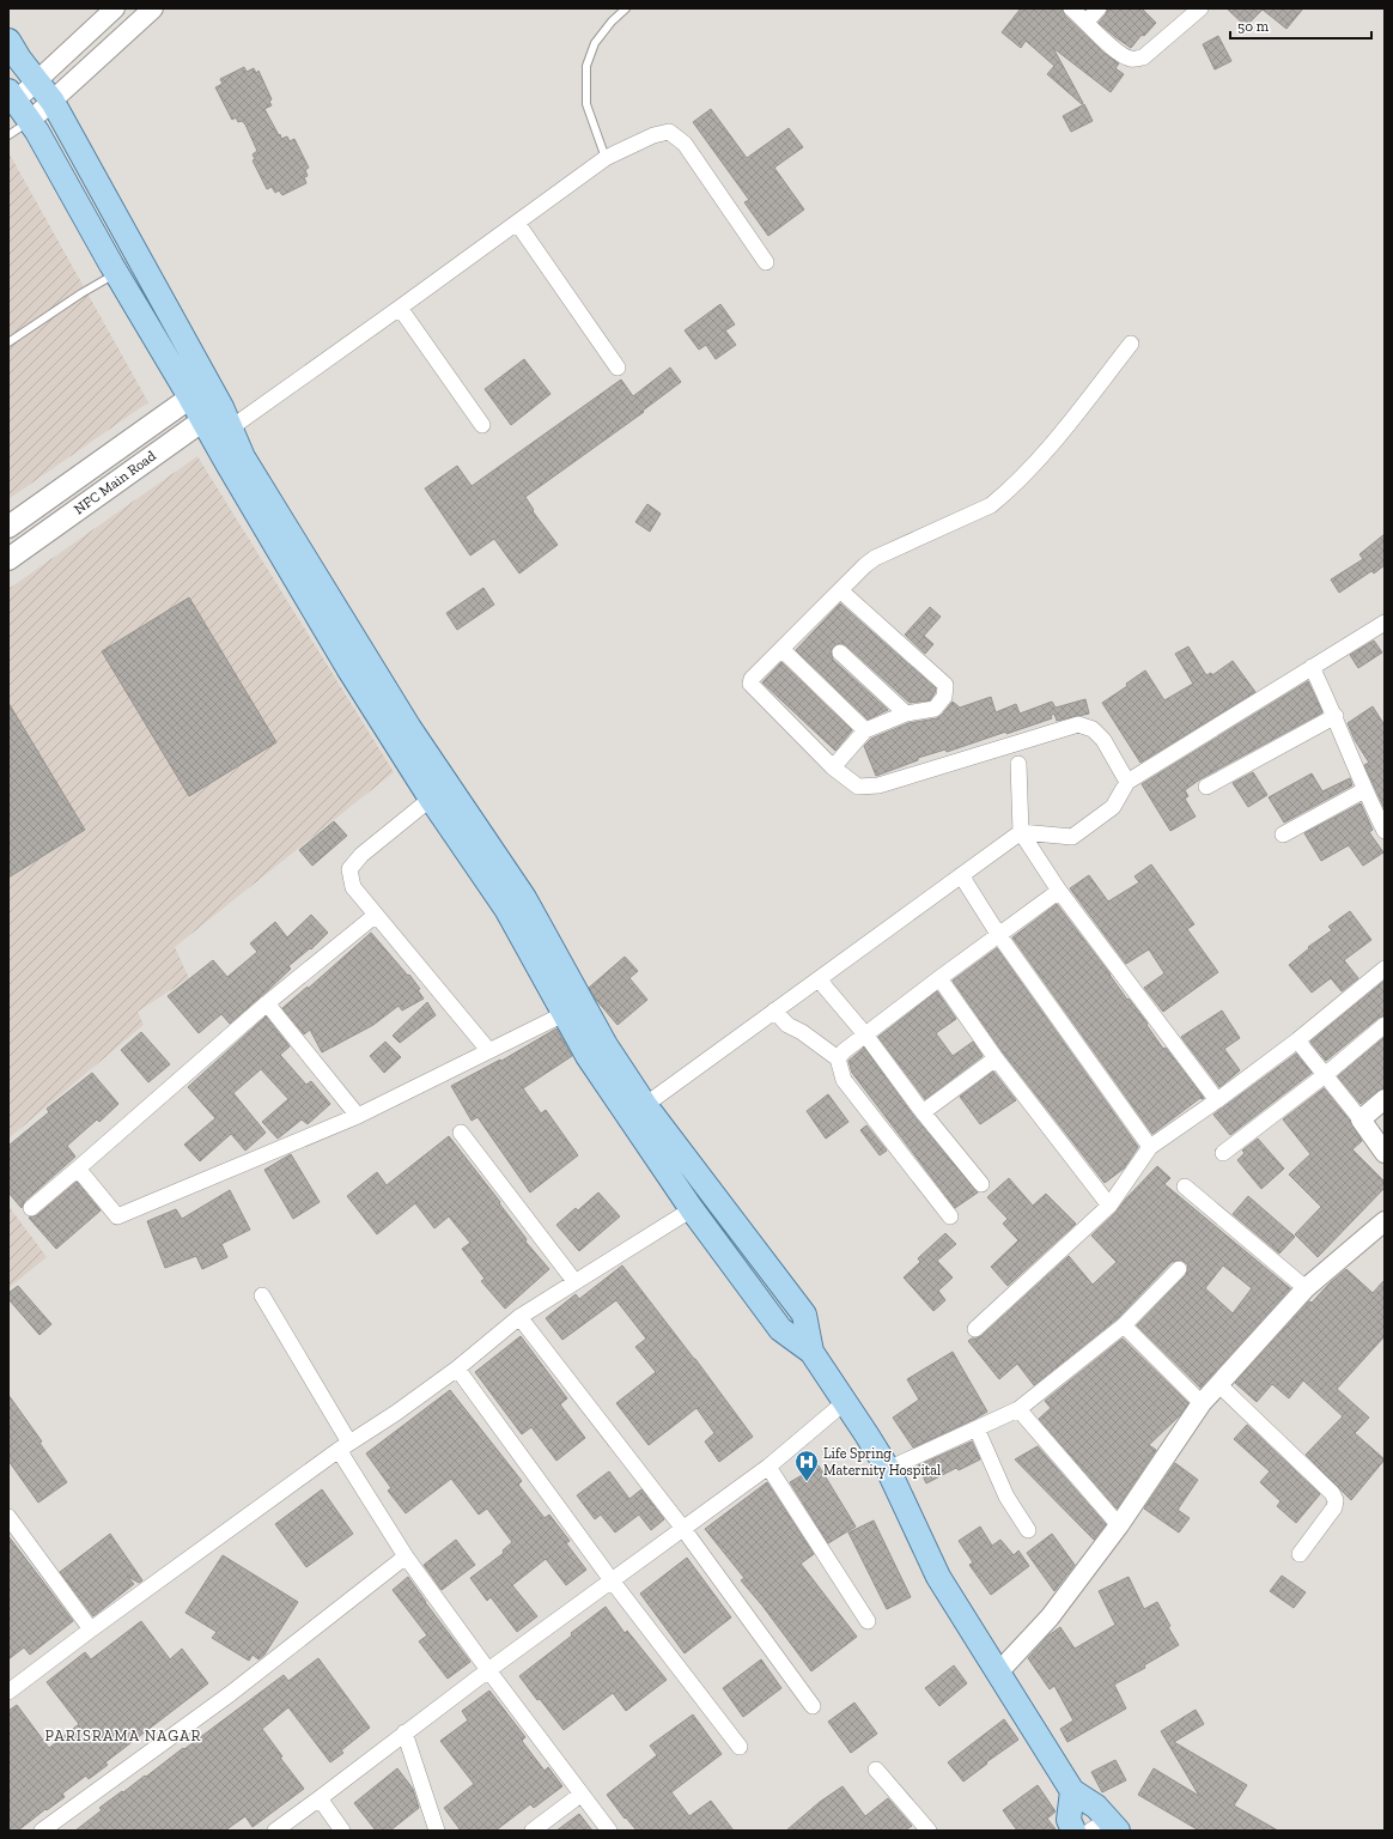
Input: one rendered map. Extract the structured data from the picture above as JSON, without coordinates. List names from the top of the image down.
{
  "streets": {
    "main road": ["NFC Main Road"]
  },
  "districts": ["PARISRAMA NAGAR"],
  "places": {
    "hospital": ["Life Spring Maternity Hospital"]
  },
  "scale_bar": "50 m"
}
